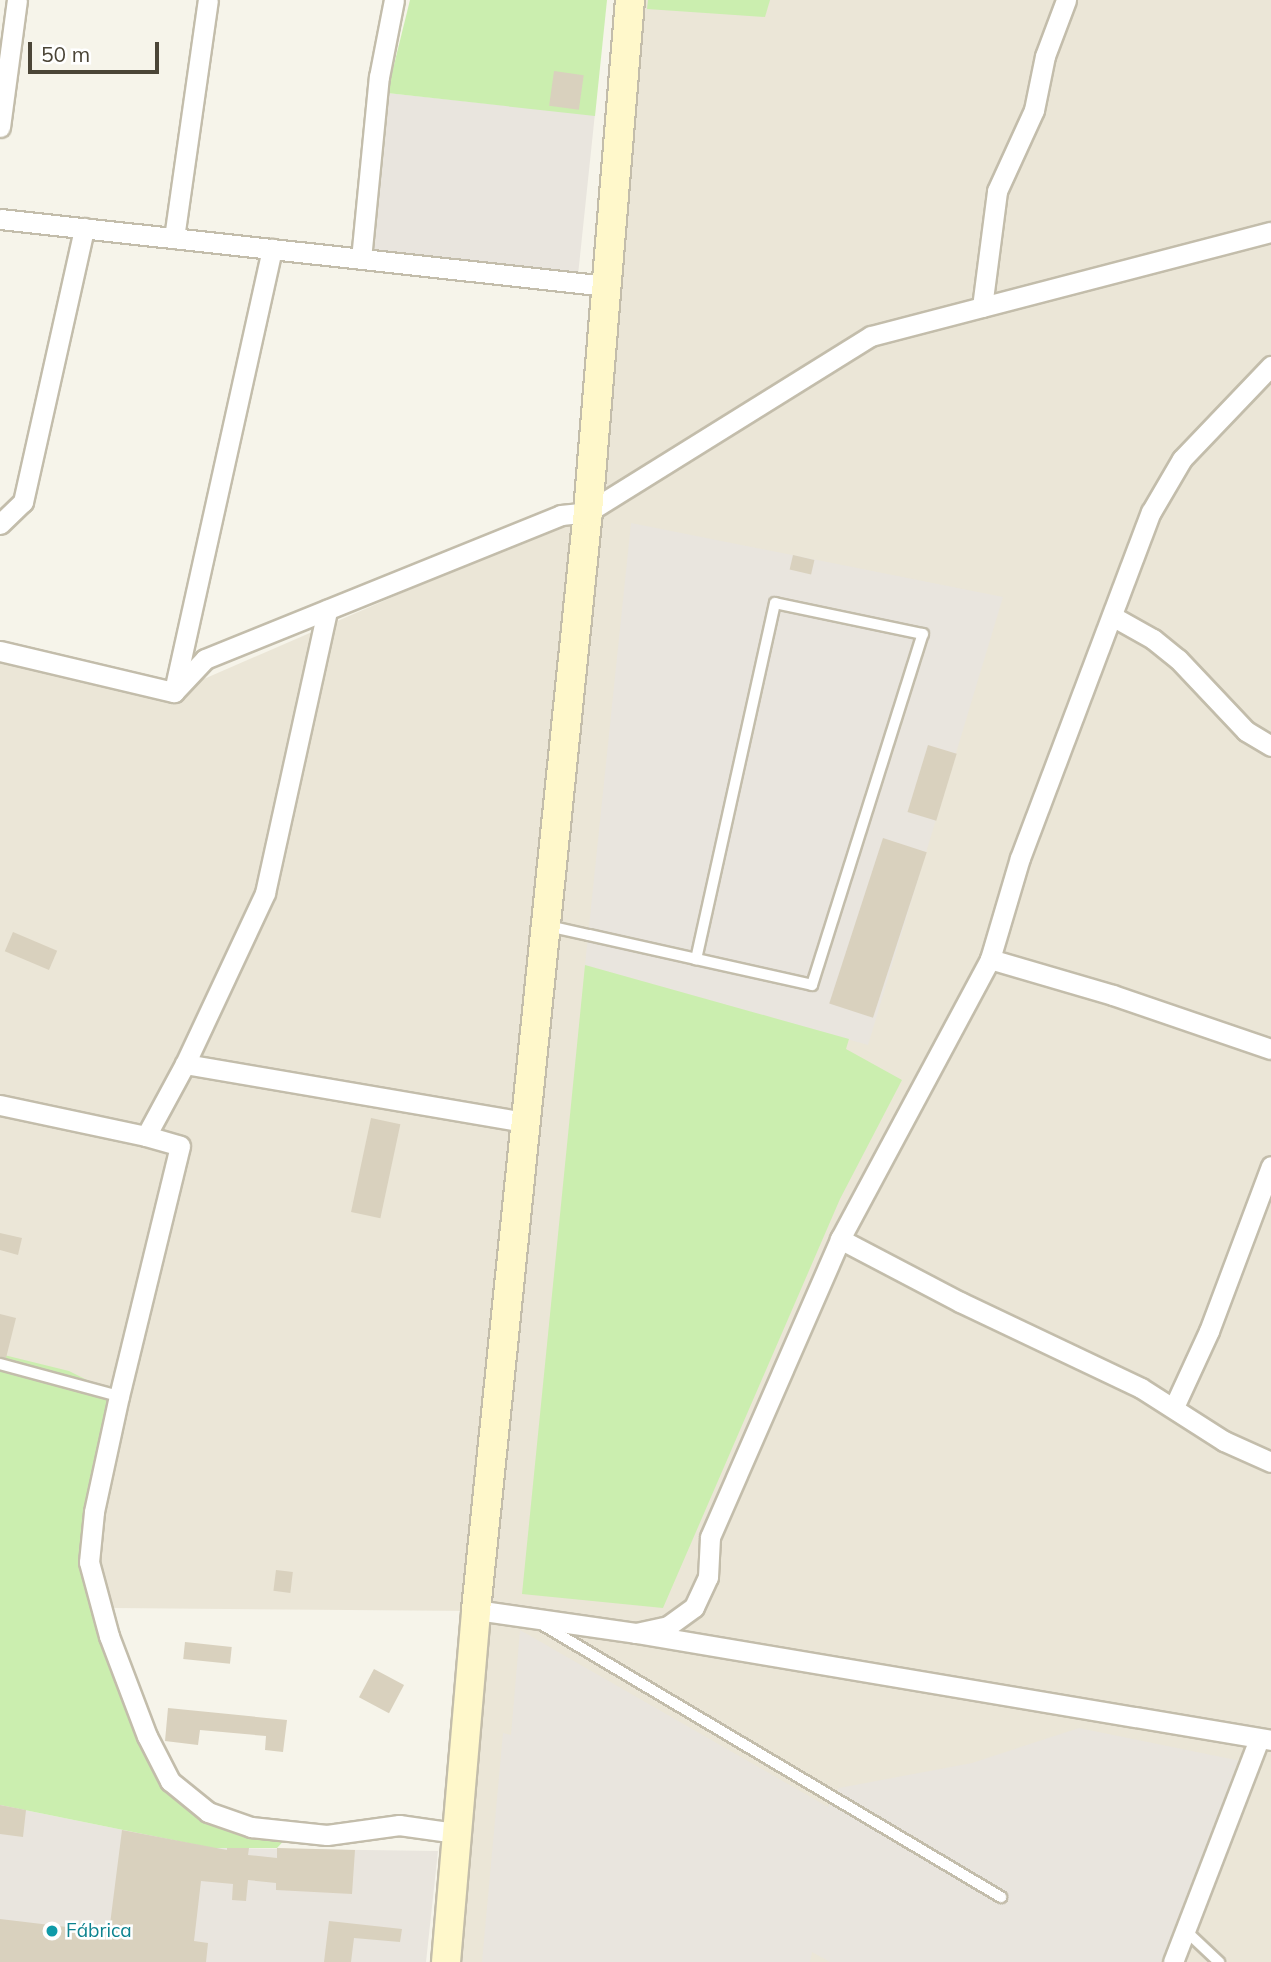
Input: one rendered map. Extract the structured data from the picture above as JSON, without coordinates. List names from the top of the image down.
{
  "places": ["Fábrica"],
  "scale_bar": "50 m"
}
